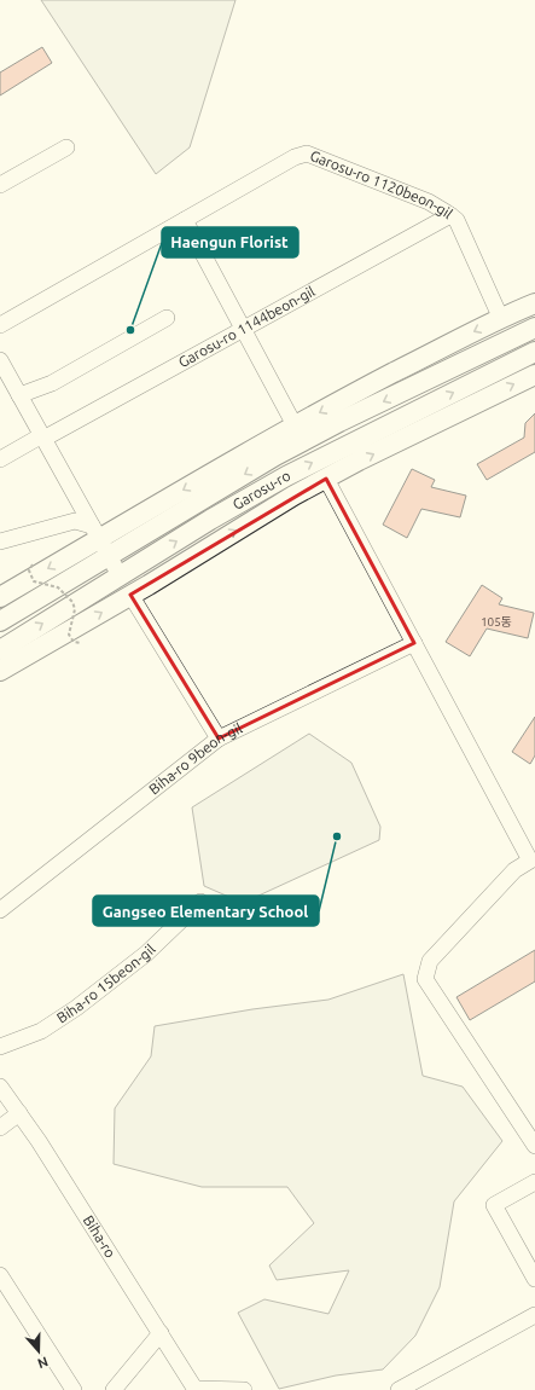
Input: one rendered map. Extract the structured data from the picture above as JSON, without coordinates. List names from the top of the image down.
{
  "streets": {
    "main road": ["Garosu-ro"],
    "street": [
      "Garosu-ro 1120beon-gil",
      "Garosu-ro 1144beon-gil",
      "Biha-ro 9beon-gil",
      "Biha-ro 15beon-gil",
      "Biha-ro"
    ]
  },
  "crossings": [
    ["Garosu-ro 1120beon-gil", "Garosu-ro 1144beon-gil"]
  ],
  "places": ["Haengun Florist", "Gangseo Elementary School"],
  "house_numbers": ["105동"],
  "north": "bottom"
}
